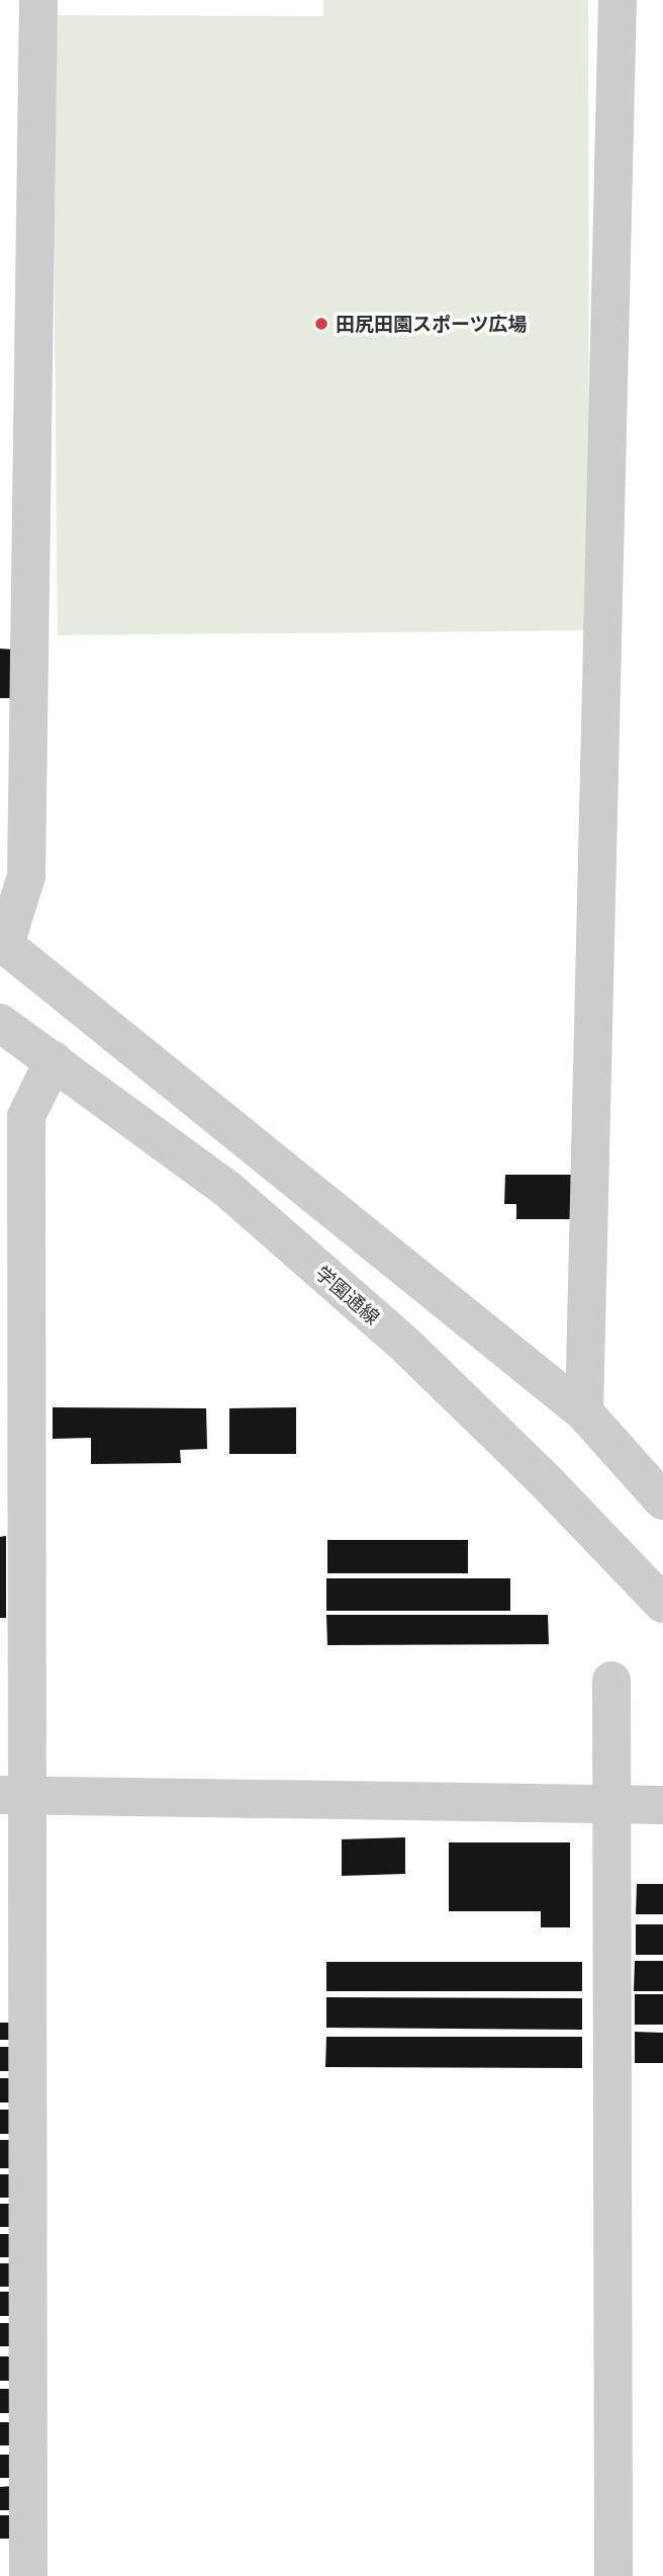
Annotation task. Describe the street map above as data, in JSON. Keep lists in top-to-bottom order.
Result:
{
  "streets": {
    "street": ["学園通線"]
  },
  "places": ["田尻田園スポーツ広場"]
}
